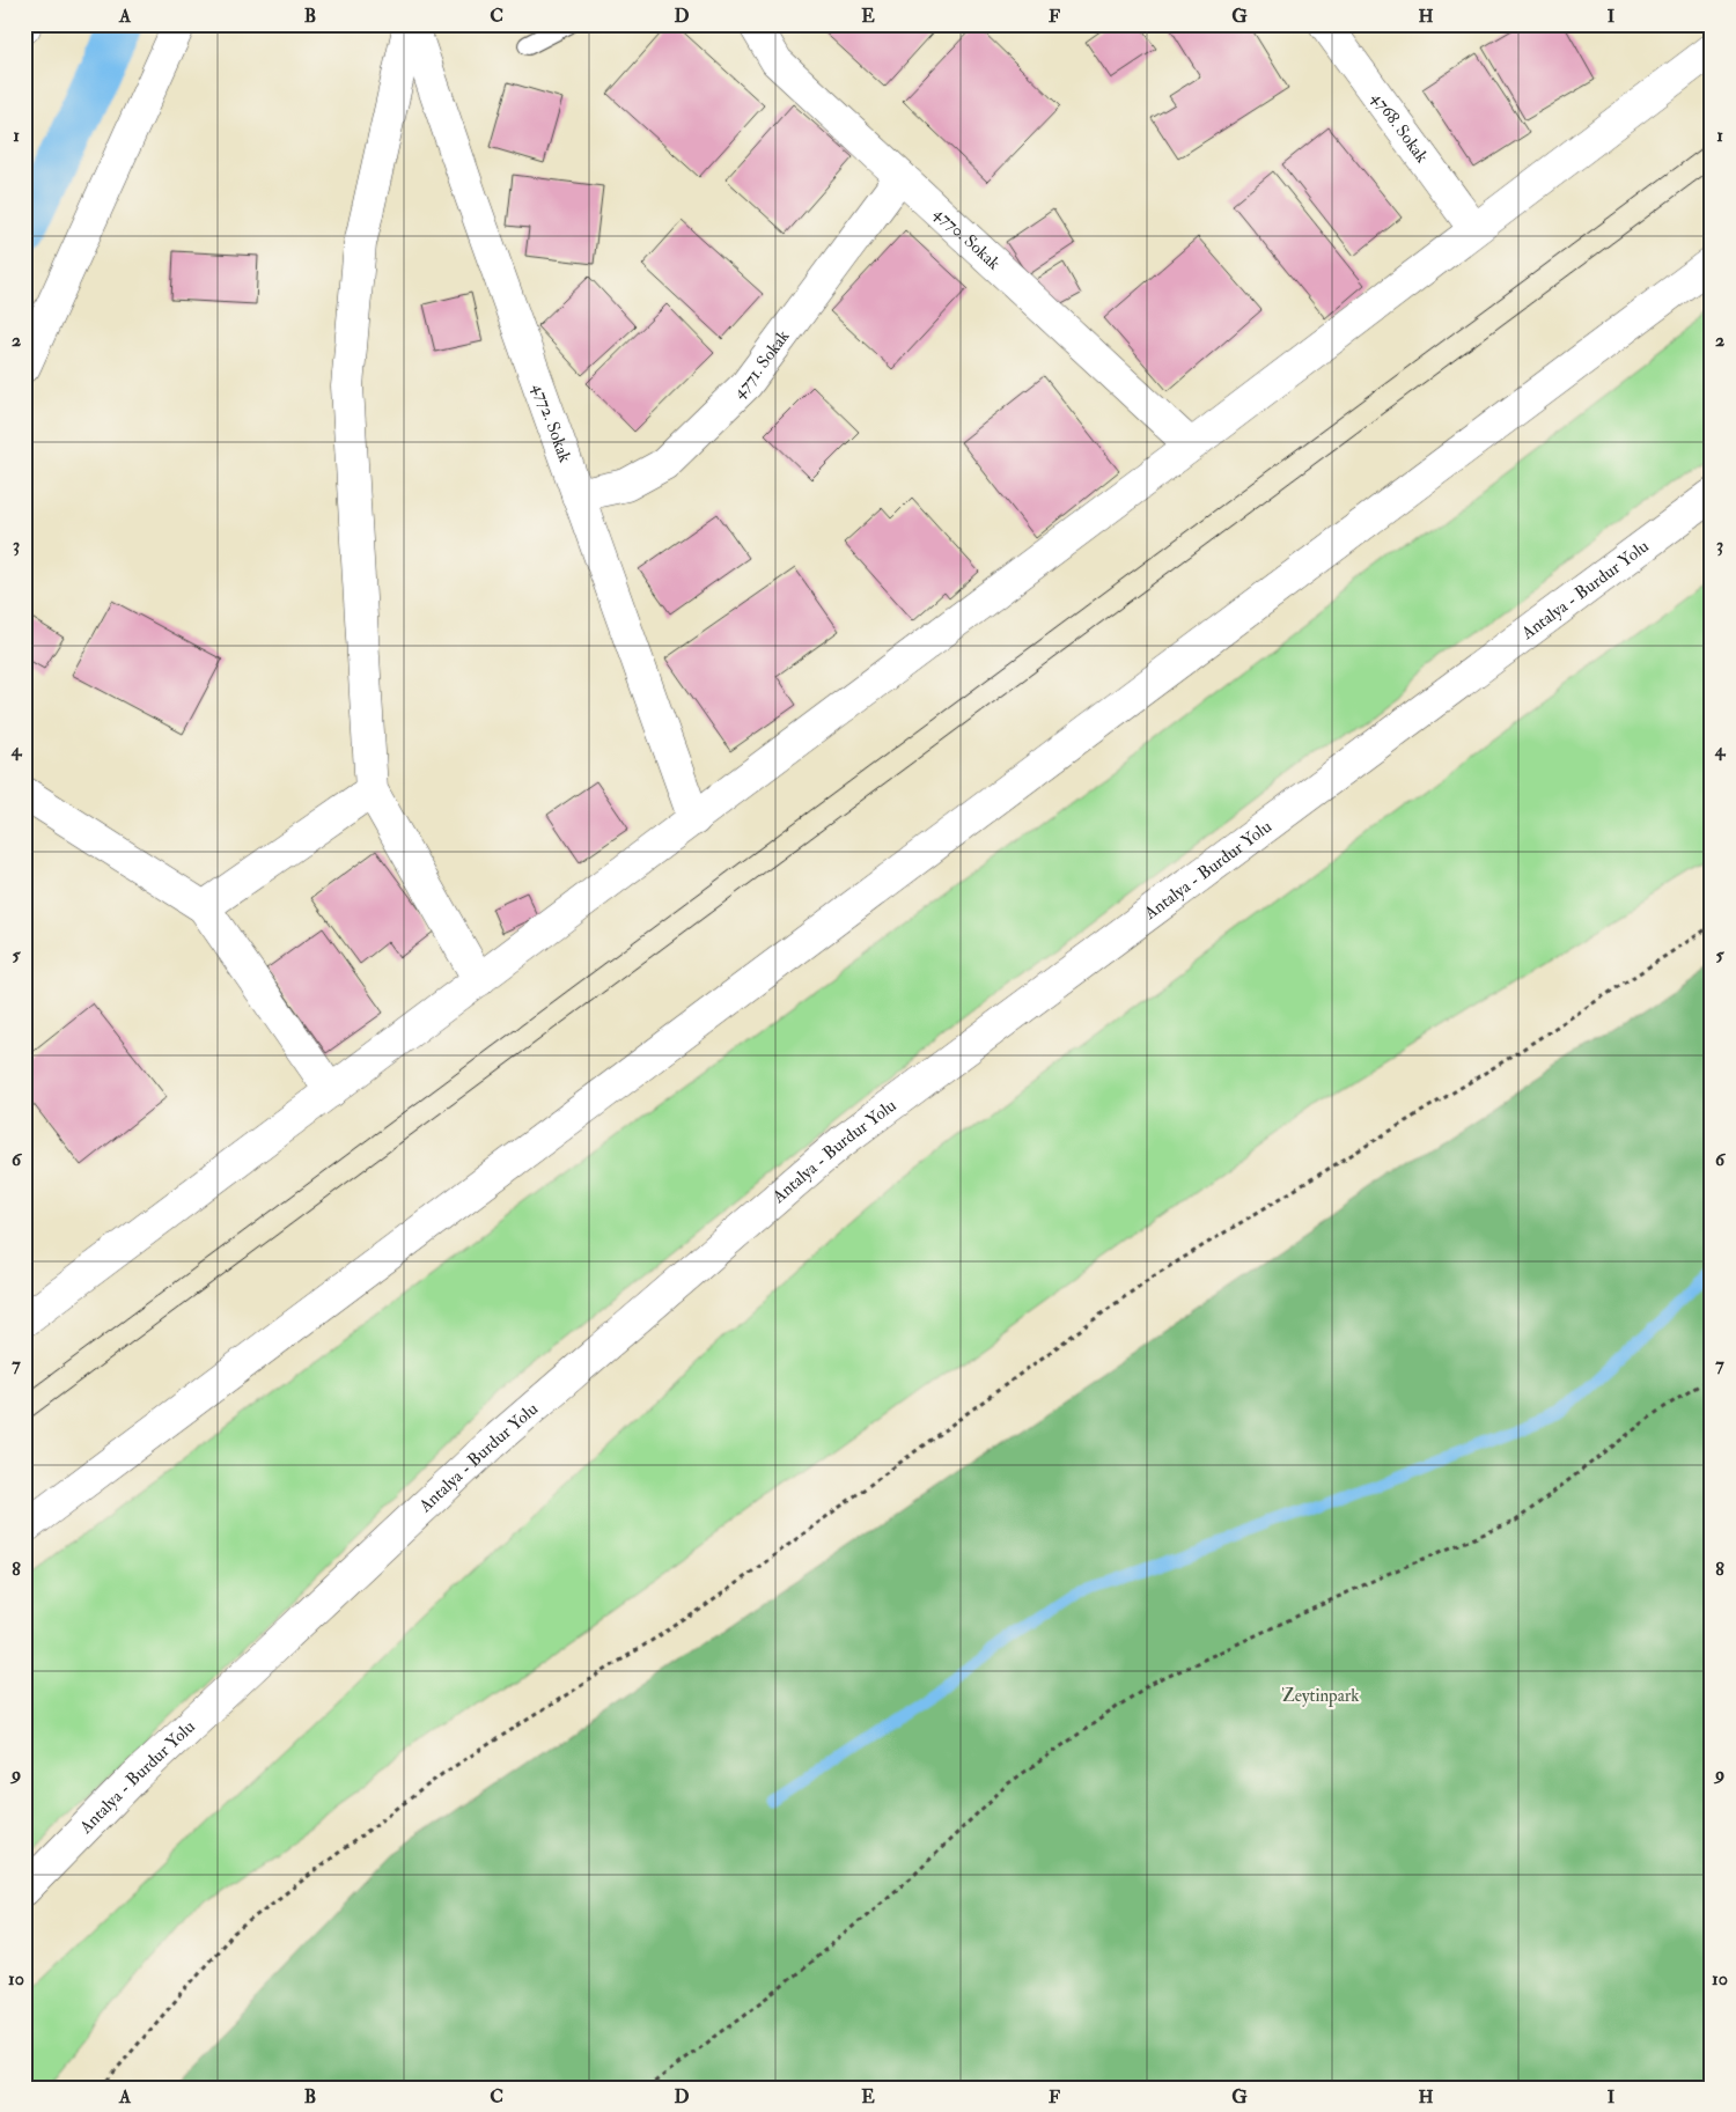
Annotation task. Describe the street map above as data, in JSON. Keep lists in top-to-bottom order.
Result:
{
  "streets": {
    "main road": [
      "4768. Sokak",
      "4770. Sokak",
      "4771. Sokak",
      "4772. Sokak",
      "Antalya - Burdur Yolu"
    ]
  },
  "crossings": [
    ["4770. Sokak", "4771. Sokak"],
    ["4771. Sokak", "4772. Sokak"]
  ],
  "parks": ["Zeytinpark"],
  "grid": {
    "columns": [
      "A",
      "B",
      "C",
      "D",
      "E",
      "F",
      "G",
      "H",
      "I"
    ],
    "rows": [
      "1",
      "2",
      "3",
      "4",
      "5",
      "6",
      "7",
      "8",
      "9",
      "10"
    ]
  }
}
